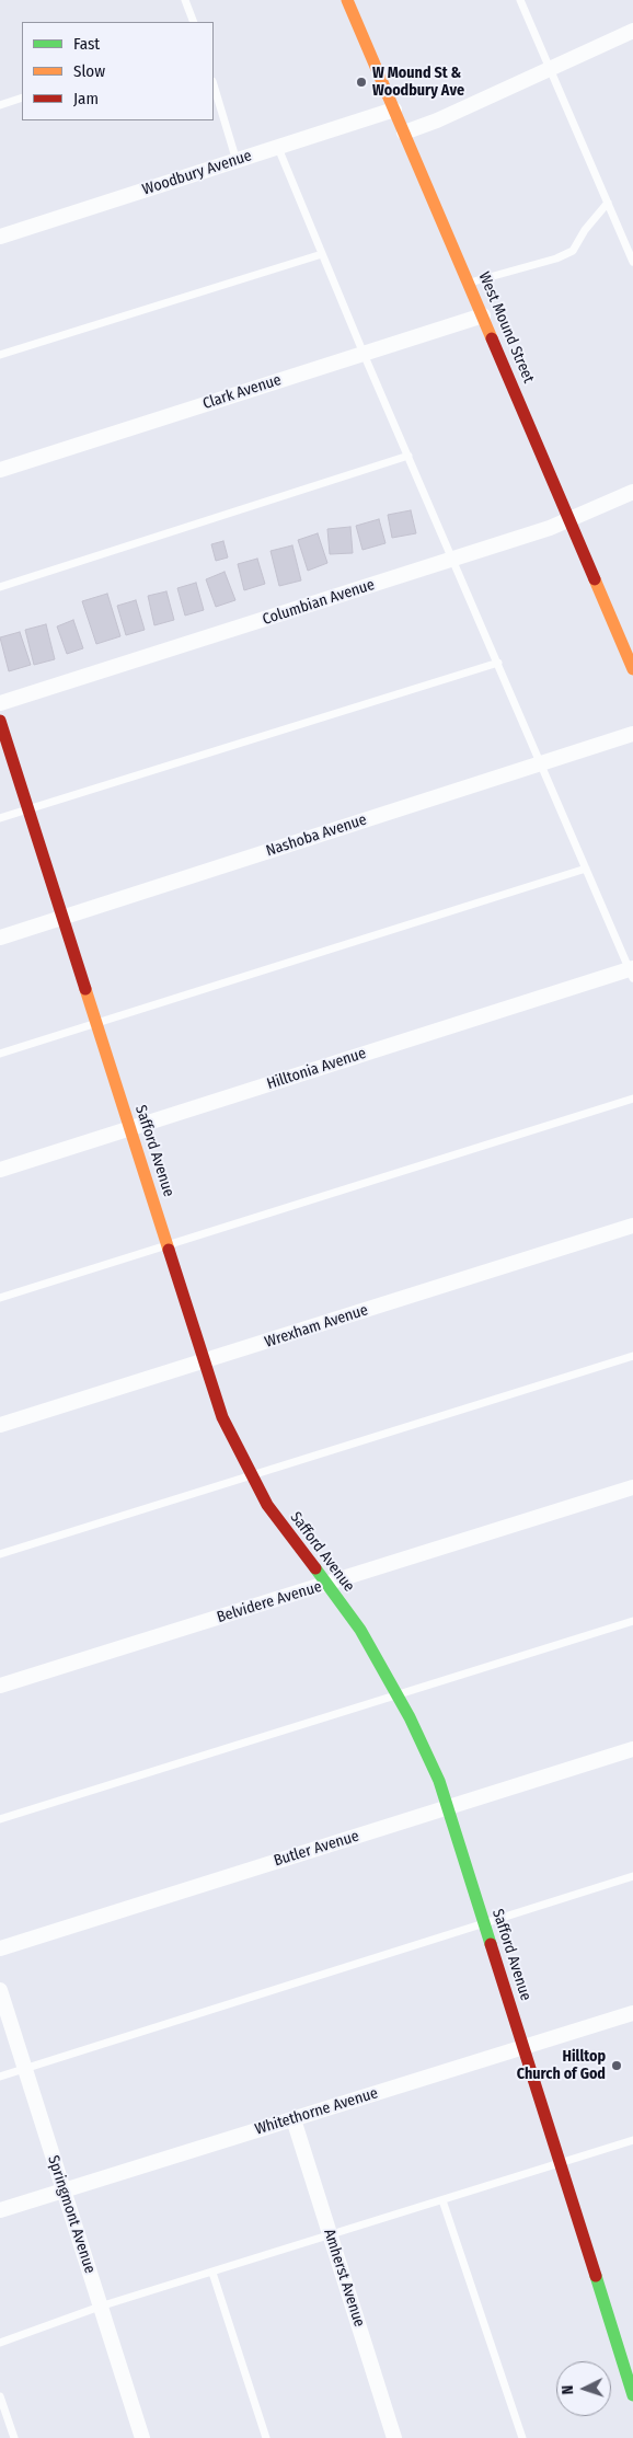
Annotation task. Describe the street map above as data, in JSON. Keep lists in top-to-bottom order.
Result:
{
  "streets": {
    "street": [
      "Woodbury Avenue",
      "West Mound Street",
      "Clark Avenue",
      "Columbian Avenue",
      "Nashoba Avenue",
      "Hilltonia Avenue",
      "Safford Avenue",
      "Wrexham Avenue",
      "Belvidere Avenue",
      "Butler Avenue",
      "Whitethorne Avenue",
      "Springmont Avenue",
      "Amherst Avenue"
    ]
  },
  "crossings": [
    ["Woodbury Avenue", "West Mound Street"],
    ["West Mound Street", "Clark Avenue"],
    ["West Mound Street", "Columbian Avenue"],
    ["Nashoba Avenue", "Safford Avenue"],
    ["Hilltonia Avenue", "Safford Avenue"],
    ["Safford Avenue", "Wrexham Avenue"],
    ["Safford Avenue", "Belvidere Avenue"],
    ["Safford Avenue", "Butler Avenue"],
    ["Safford Avenue", "Whitethorne Avenue"],
    ["Whitethorne Avenue", "Springmont Avenue"],
    ["Whitethorne Avenue", "Amherst Avenue"]
  ],
  "places": ["W Mound St & Woodbury Ave", "Hilltop Church of God"],
  "legend": ["Fast", "Slow", "Jam"],
  "north": "left"
}
